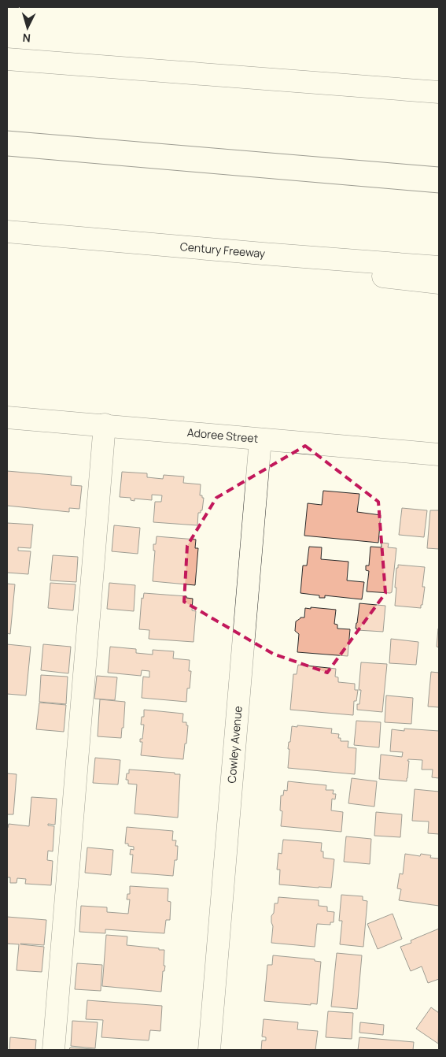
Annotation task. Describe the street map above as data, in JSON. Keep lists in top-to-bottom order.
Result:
{
  "streets": {
    "main road": ["Century Freeway", "Adoree Street", "Cowley Avenue"]
  },
  "crossings": [
    ["Adoree Street", "Cowley Avenue"]
  ],
  "north": "bottom"
}
